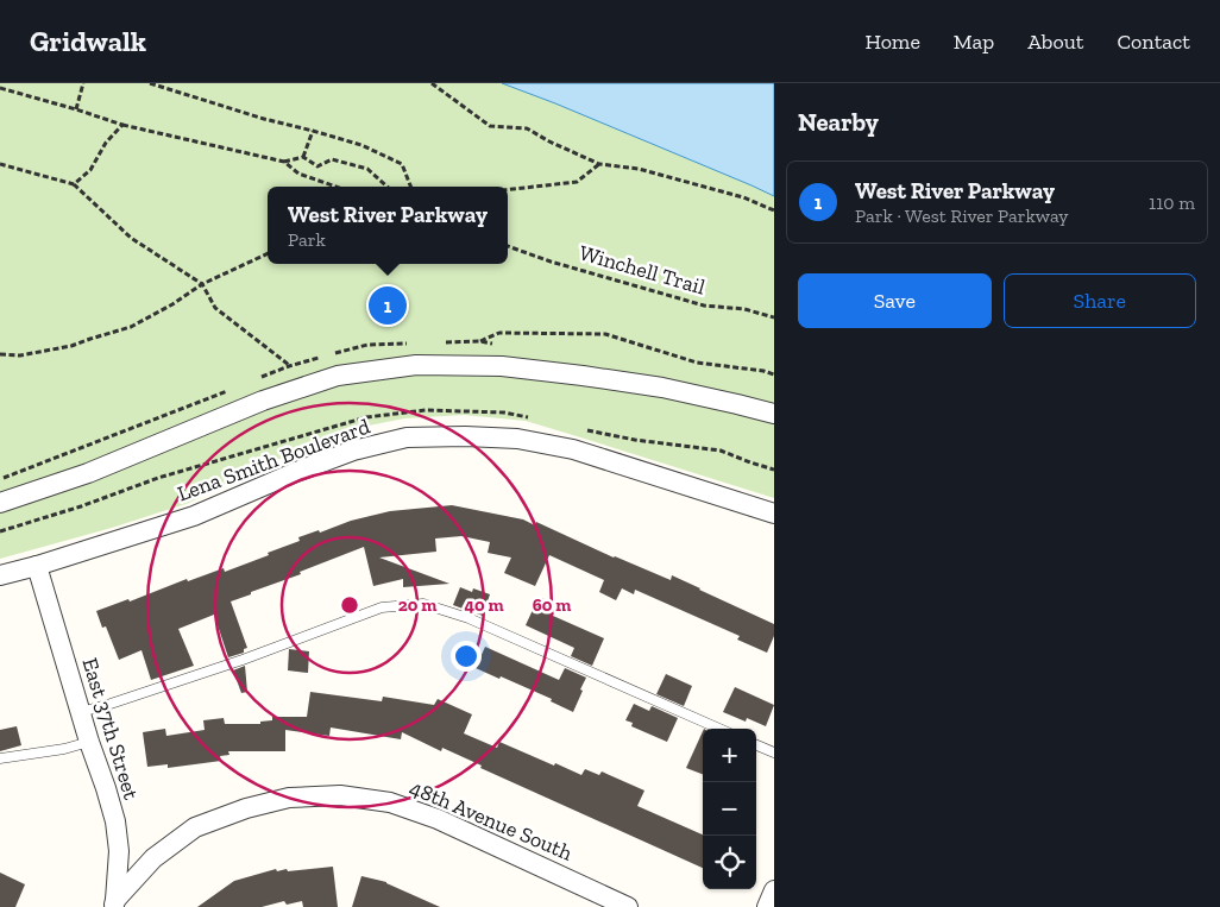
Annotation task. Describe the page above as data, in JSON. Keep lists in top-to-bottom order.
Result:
{
  "streets": {
    "street": ["Lena Smith Boulevard", "East 37th Street", "48th Avenue South"],
    "path": ["Winchell Trail"]
  },
  "crossings": [
    ["Lena Smith Boulevard", "East 37th Street"],
    ["East 37th Street", "48th Avenue South"]
  ],
  "page": {
    "header": "Gridwalk",
    "nav": [
      "Home",
      "Map",
      "About",
      "Contact"
    ],
    "heading": "Nearby",
    "list": [
      {
        "mark": "1",
        "name": "West River Parkway",
        "note": "Park · West River Parkway",
        "value": "110 m"
      }
    ],
    "popup": ["West River Parkway", "Park"],
    "buttons": ["Save", "Share"],
    "pins": "1",
    "map_buttons": ["+", "−"]
  },
  "rings": ["20 m", "40 m", "60 m"]
}
